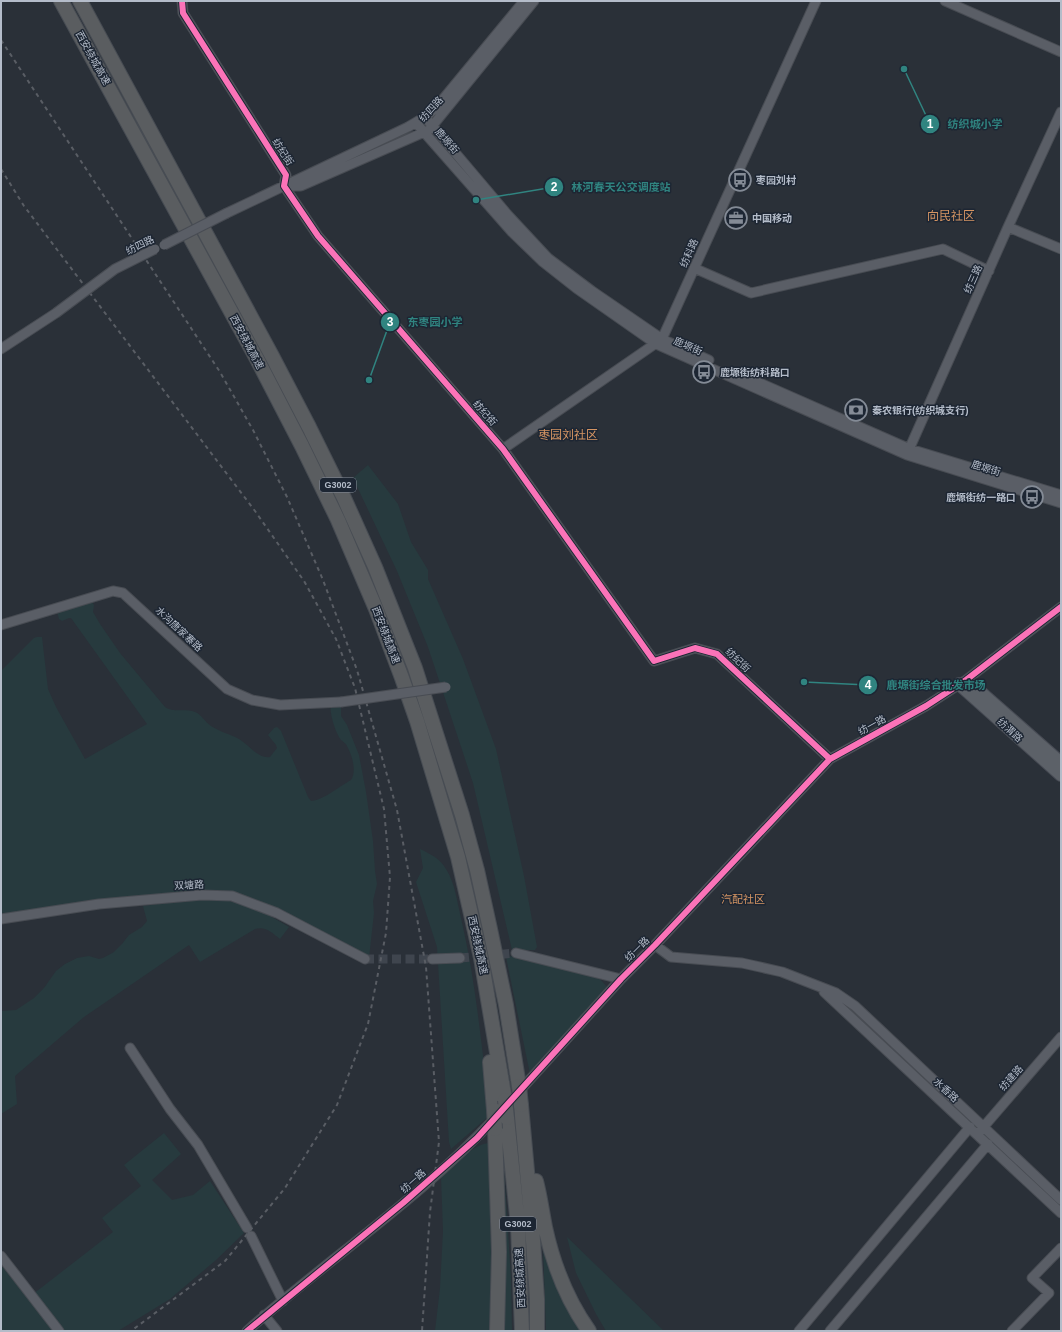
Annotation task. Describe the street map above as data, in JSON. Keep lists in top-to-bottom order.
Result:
{
  "streets": {
    "highway": ["西安绕城高速", "G3002"],
    "main road": ["纺渭路"],
    "street": [
      "纺四路",
      "鹿塬街",
      "纺纪街",
      "纺科路",
      "纺三路",
      "水沟唐家寨路",
      "纺一路",
      "双塘路",
      "纺建路",
      "水香路"
    ]
  },
  "crossings": [
    ["纺四路", "鹿塬街"],
    ["纺四路", "纺纪街"],
    ["鹿塬街", "纺科路"],
    ["鹿塬街", "纺三路"],
    ["纺纪街", "纺一路"],
    ["纺一路", "纺渭路"],
    ["纺一路", "水香路"],
    ["纺建路", "水香路"]
  ],
  "districts": ["向民社区", "枣园刘社区", "汽配社区"],
  "places": {
    "other": [
      "纺织城小学",
      "林河春天公交调度站",
      "东枣园小学",
      "鹿塬街综合批发市场"
    ],
    "bus stop": ["枣园刘村", "鹿塬街纺科路口", "鹿塬街纺一路口"],
    "office": ["中国移动"],
    "bank": ["秦农银行(纺织城支行)"]
  }
}
